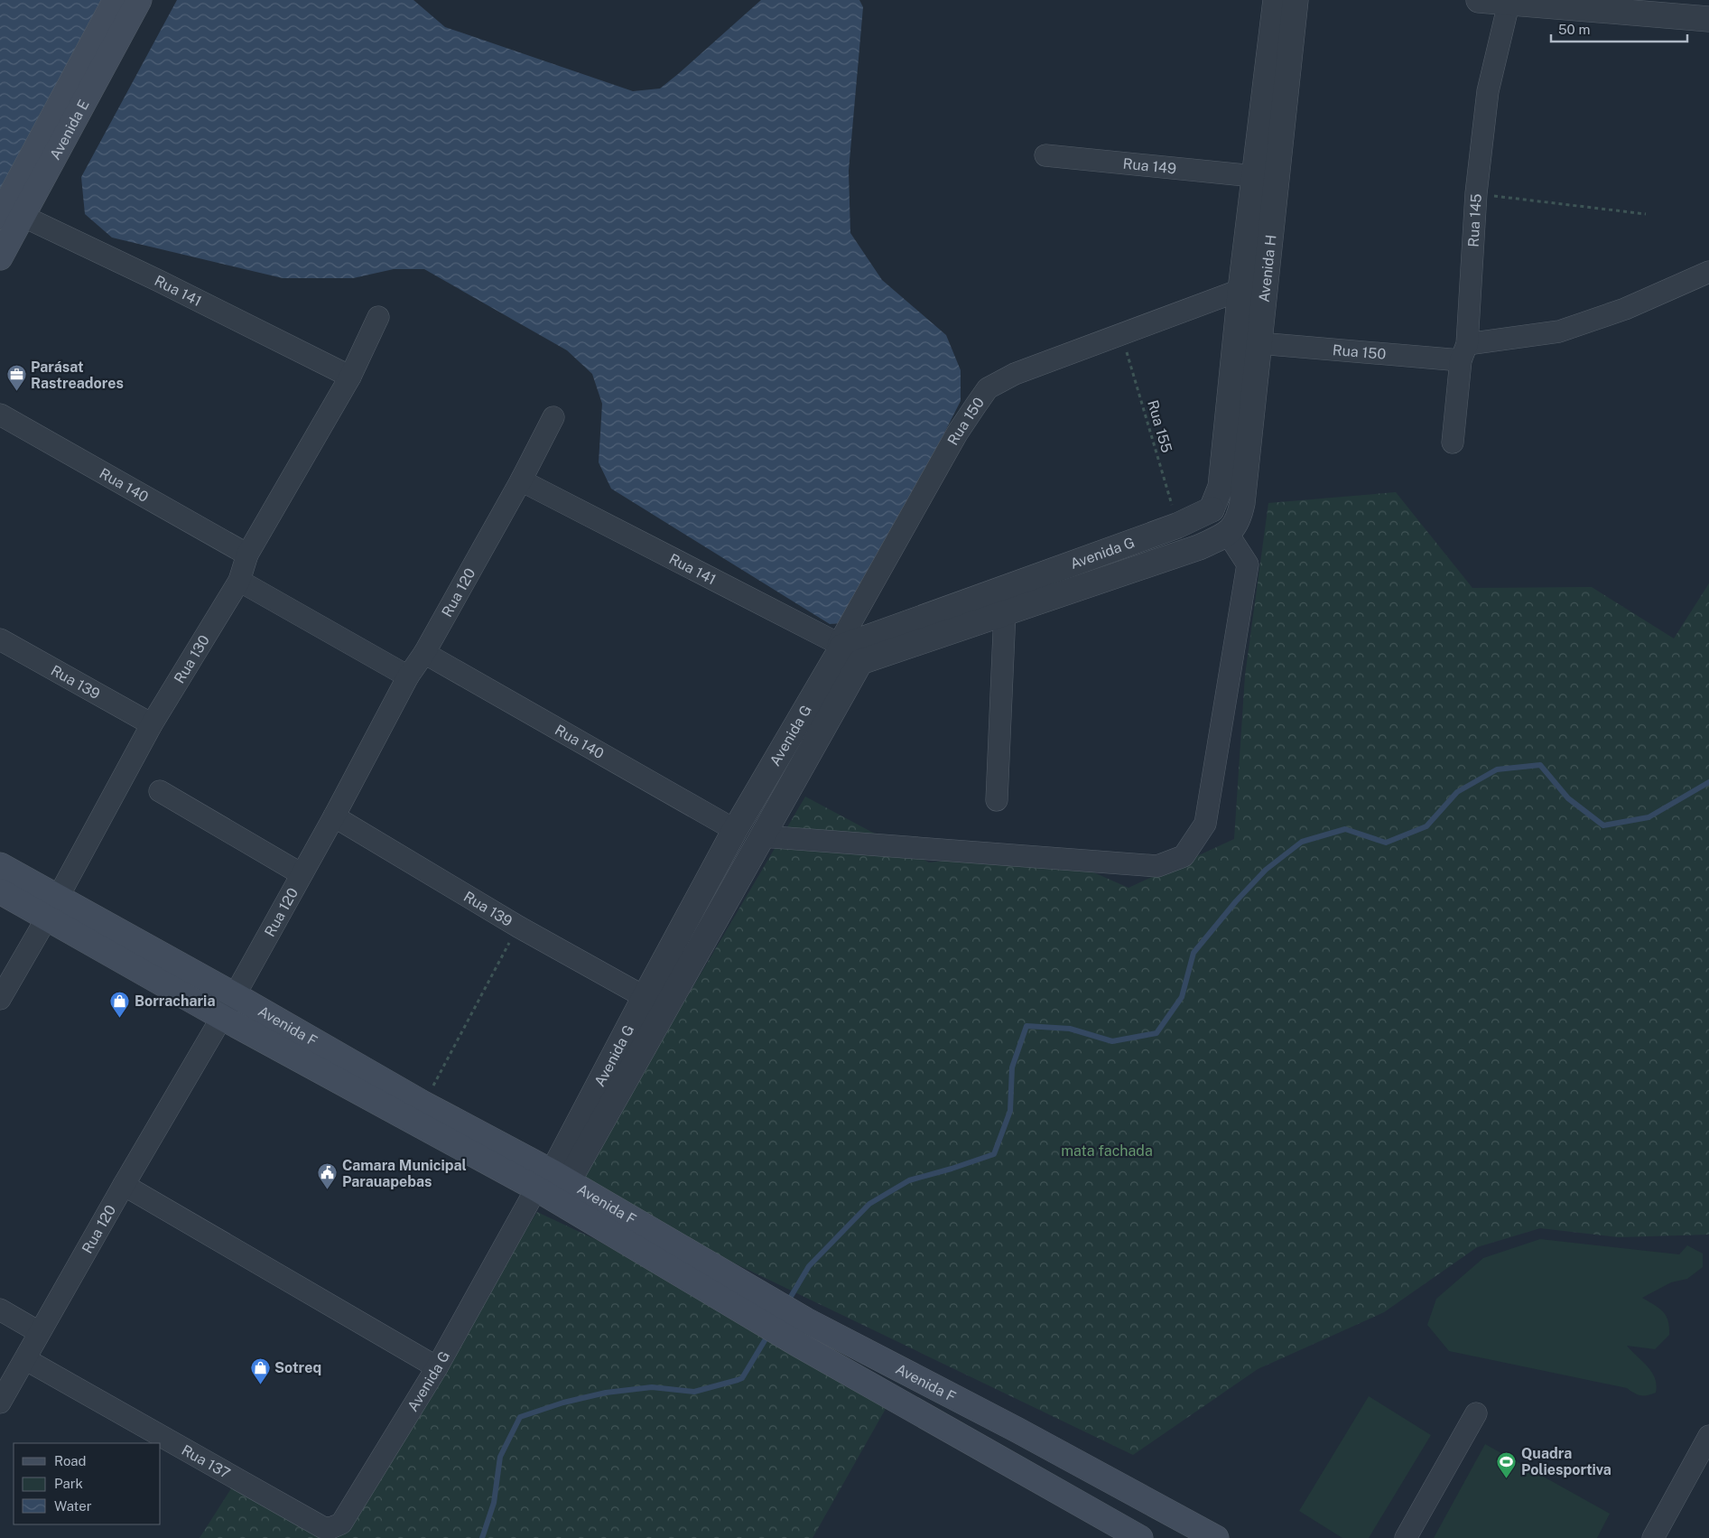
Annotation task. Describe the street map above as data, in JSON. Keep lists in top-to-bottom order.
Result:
{
  "streets": {
    "main road": ["Avenida E", "Avenida F"],
    "street": [
      "Rua 149",
      "Rua 145",
      "Avenida H",
      "Rua 141",
      "Rua 150",
      "Rua 140",
      "Avenida G",
      "Rua 120",
      "Rua 130",
      "Rua 139",
      "Rua 137"
    ],
    "path": ["Rua 155"]
  },
  "crossings": [
    ["Avenida E", "Rua 141"],
    ["Rua 149", "Avenida H"],
    ["Rua 145", "Rua 150"],
    ["Avenida H", "Rua 150"],
    ["Avenida H", "Avenida G"],
    ["Rua 141", "Rua 150"],
    ["Rua 141", "Avenida G"],
    ["Rua 141", "Rua 120"],
    ["Rua 141", "Rua 130"],
    ["Rua 150", "Rua 155"],
    ["Rua 150", "Avenida G"],
    ["Rua 155", "Avenida G"],
    ["Rua 140", "Avenida G"],
    ["Rua 140", "Rua 120"],
    ["Rua 140", "Rua 130"],
    ["Avenida G", "Rua 139"],
    ["Avenida G", "Avenida F"],
    ["Avenida G", "Rua 137"],
    ["Rua 120", "Rua 139"],
    ["Rua 120", "Avenida F"],
    ["Rua 120", "Rua 137"],
    ["Rua 130", "Rua 139"],
    ["Rua 130", "Avenida F"]
  ],
  "parks": ["mata fachada"],
  "places": {
    "office": ["Parásat Rastreadores"],
    "shop": ["Borracharia", "Sotreq"],
    "public building": ["Camara Municipal Parauapebas"],
    "sports": ["Quadra Poliesportiva"]
  },
  "legend": ["Road", "Park", "Water"],
  "scale_bar": "50 m"
}
